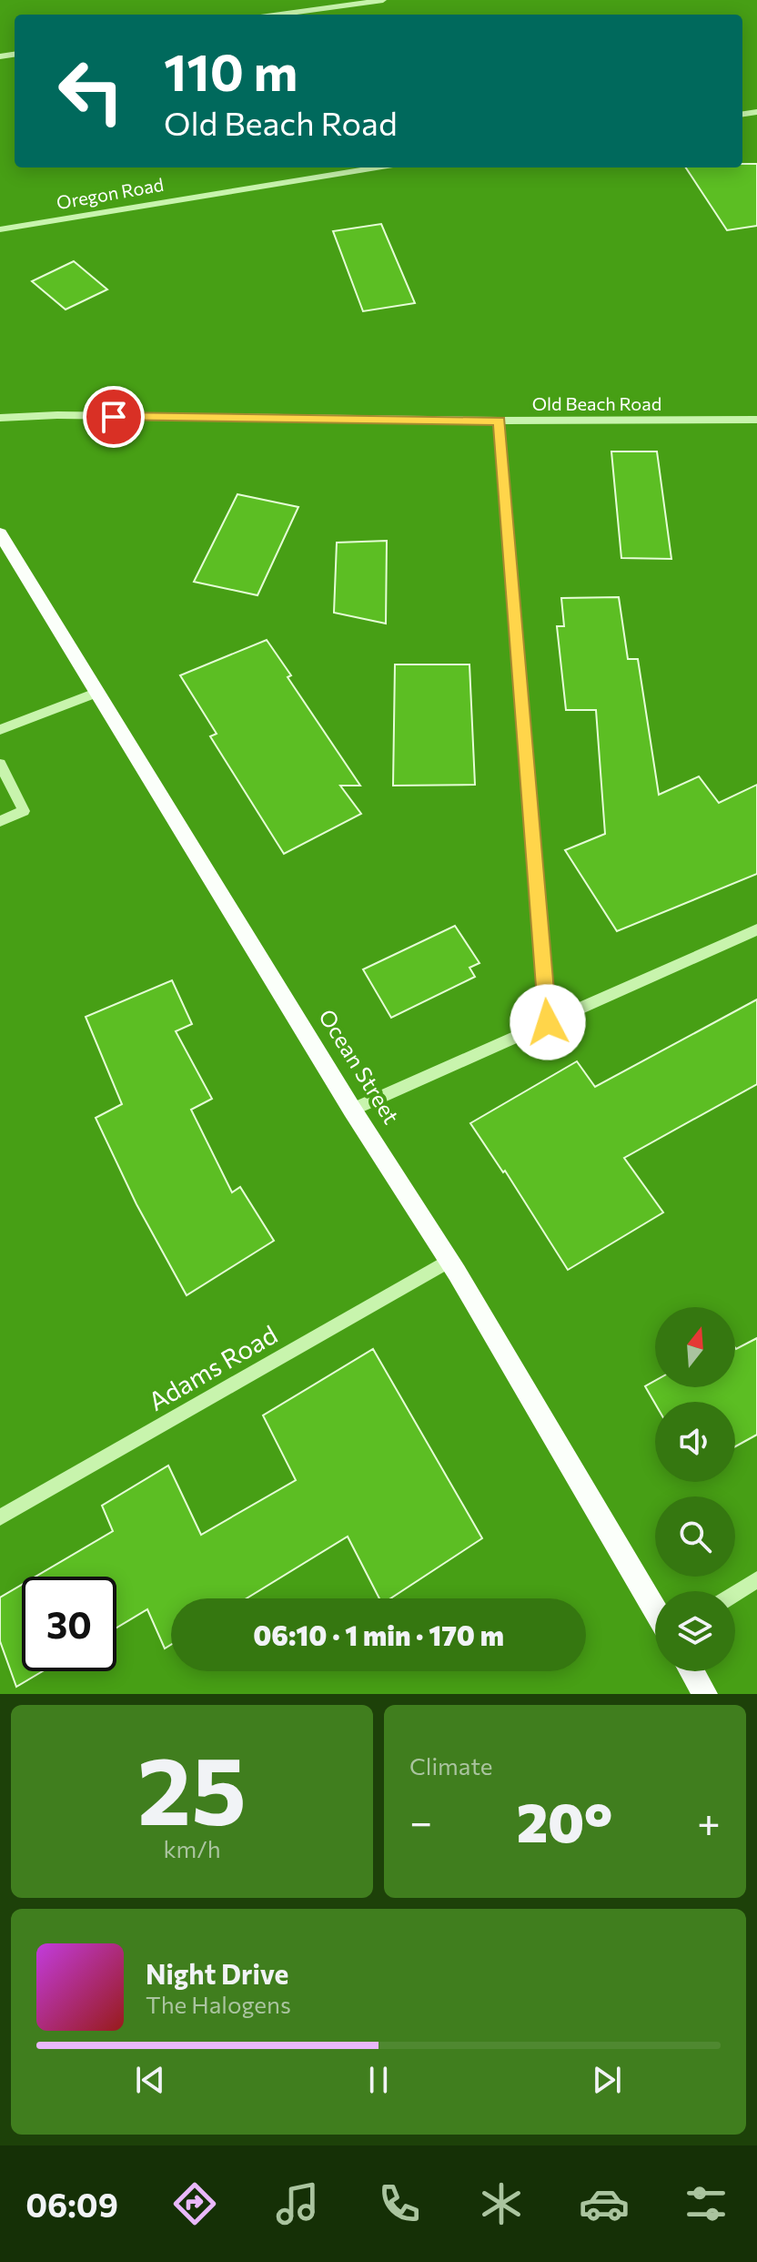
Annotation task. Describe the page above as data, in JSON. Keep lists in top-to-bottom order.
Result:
{
  "streets": {
    "main road": ["Ocean Street"],
    "street": ["Oregon Road", "Old Beach Road", "Adams Road"]
  },
  "crossings": [
    ["Ocean Street", "Adams Road"]
  ],
  "north": "top",
  "page": {
    "turn": ["110 m", "Old Beach Road"],
    "limit": "30",
    "trip": "06:10 · 1 min · 170 m",
    "tile": [
      ["25", "km/h"],
      "Climate"
    ],
    "heat": ["−", "20°", "+"],
    "song": ["Night Drive", "The Halogens"],
    "tabs": "06:09"
  }
}
